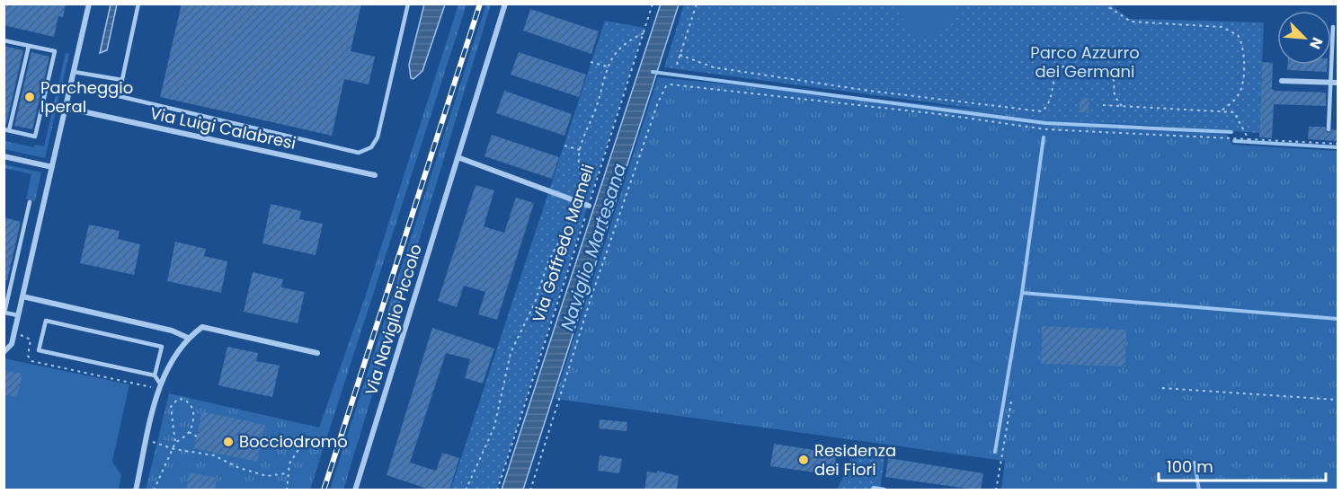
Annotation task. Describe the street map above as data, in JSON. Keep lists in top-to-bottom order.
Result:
{
  "streets": {
    "street": ["Via Luigi Calabresi", "Via Naviglio Piccolo"],
    "path": ["Via Goffredo Mameli"]
  },
  "water": ["Naviglio Martesana"],
  "parks": ["Parco Azzurro dei Germani"],
  "places": ["Parcheggio Iperal", "Bocciodromo", "Residenza dei Fiori"],
  "scale_bar": "100 m",
  "north": "bottom right"
}
